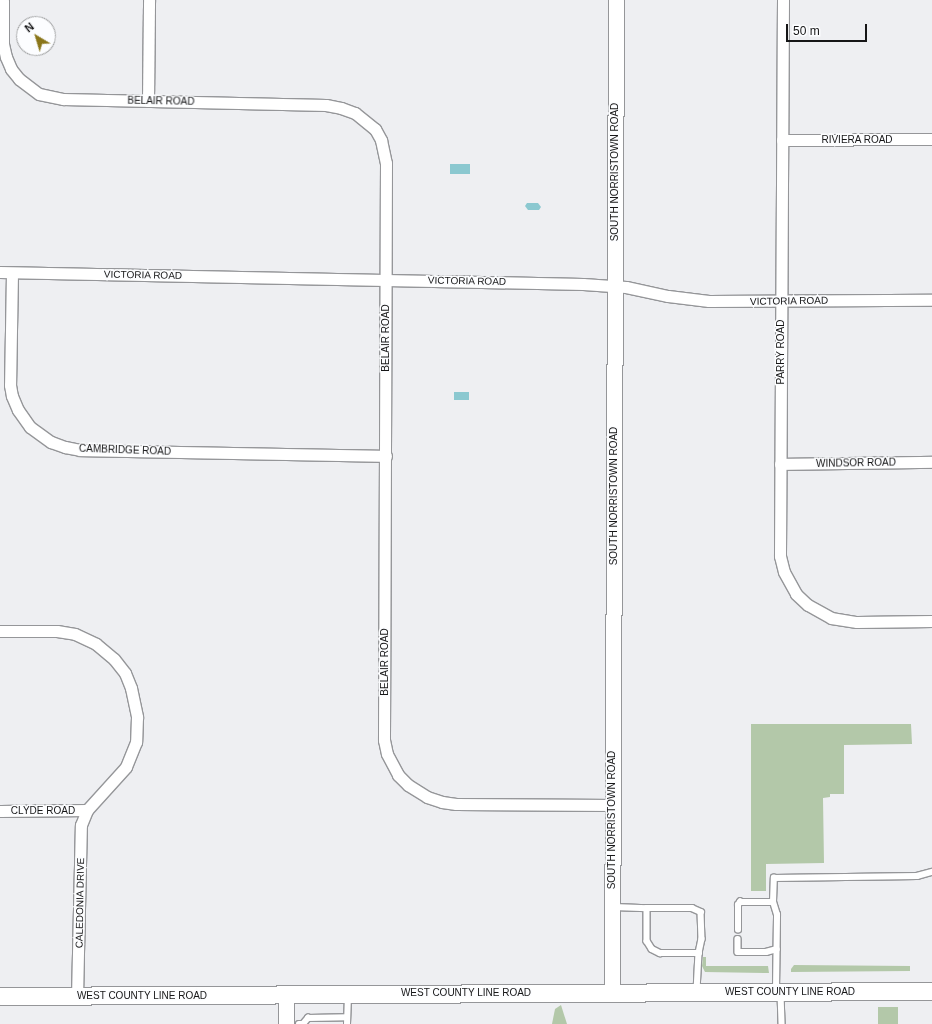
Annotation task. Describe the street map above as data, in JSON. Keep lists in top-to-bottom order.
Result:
{
  "streets": {
    "main road": ["WEST COUNTY LINE ROAD"],
    "street": [
      "BELAIR ROAD",
      "RIVIERA ROAD",
      "SOUTH NORRISTOWN ROAD",
      "VICTORIA ROAD",
      "PARRY ROAD",
      "CAMBRIDGE ROAD",
      "WINDSOR ROAD",
      "CLYDE ROAD",
      "CALEDONIA DRIVE"
    ]
  },
  "crossings": [
    ["BELAIR ROAD", "SOUTH NORRISTOWN ROAD"],
    ["BELAIR ROAD", "VICTORIA ROAD"],
    ["BELAIR ROAD", "CAMBRIDGE ROAD"],
    ["RIVIERA ROAD", "PARRY ROAD"],
    ["SOUTH NORRISTOWN ROAD", "VICTORIA ROAD"],
    ["SOUTH NORRISTOWN ROAD", "WEST COUNTY LINE ROAD"],
    ["VICTORIA ROAD", "PARRY ROAD"],
    ["VICTORIA ROAD", "CAMBRIDGE ROAD"],
    ["PARRY ROAD", "WINDSOR ROAD"],
    ["CLYDE ROAD", "CALEDONIA DRIVE"],
    ["CALEDONIA DRIVE", "WEST COUNTY LINE ROAD"]
  ],
  "scale_bar": "50 m",
  "north": "top left"
}
